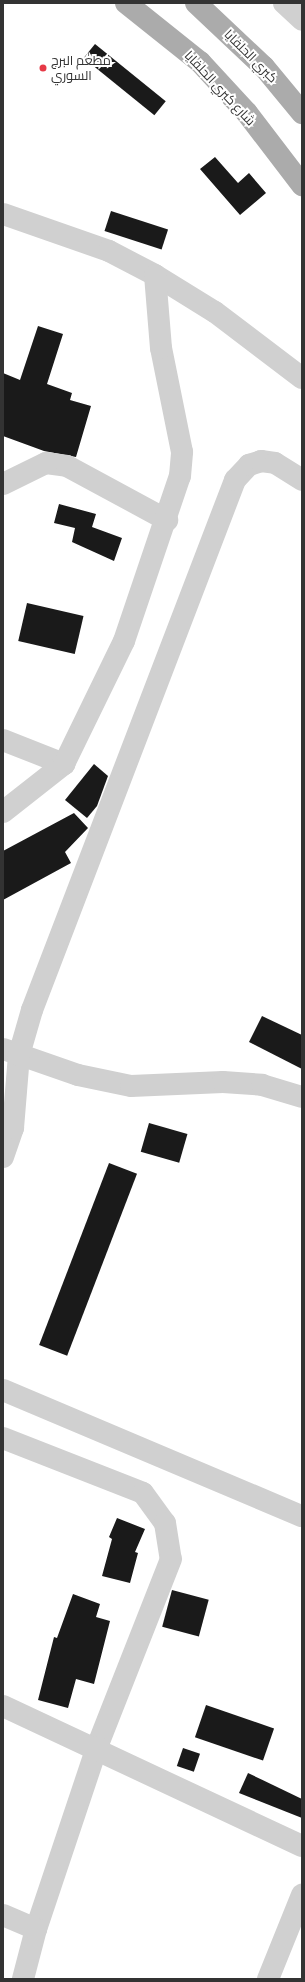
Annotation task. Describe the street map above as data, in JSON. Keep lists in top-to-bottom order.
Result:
{
  "streets": {
    "main road": ["كبري الحلفايا", "شارع كبري الحلفايا"]
  },
  "places": ["مطعم البرج السوري"]
}
